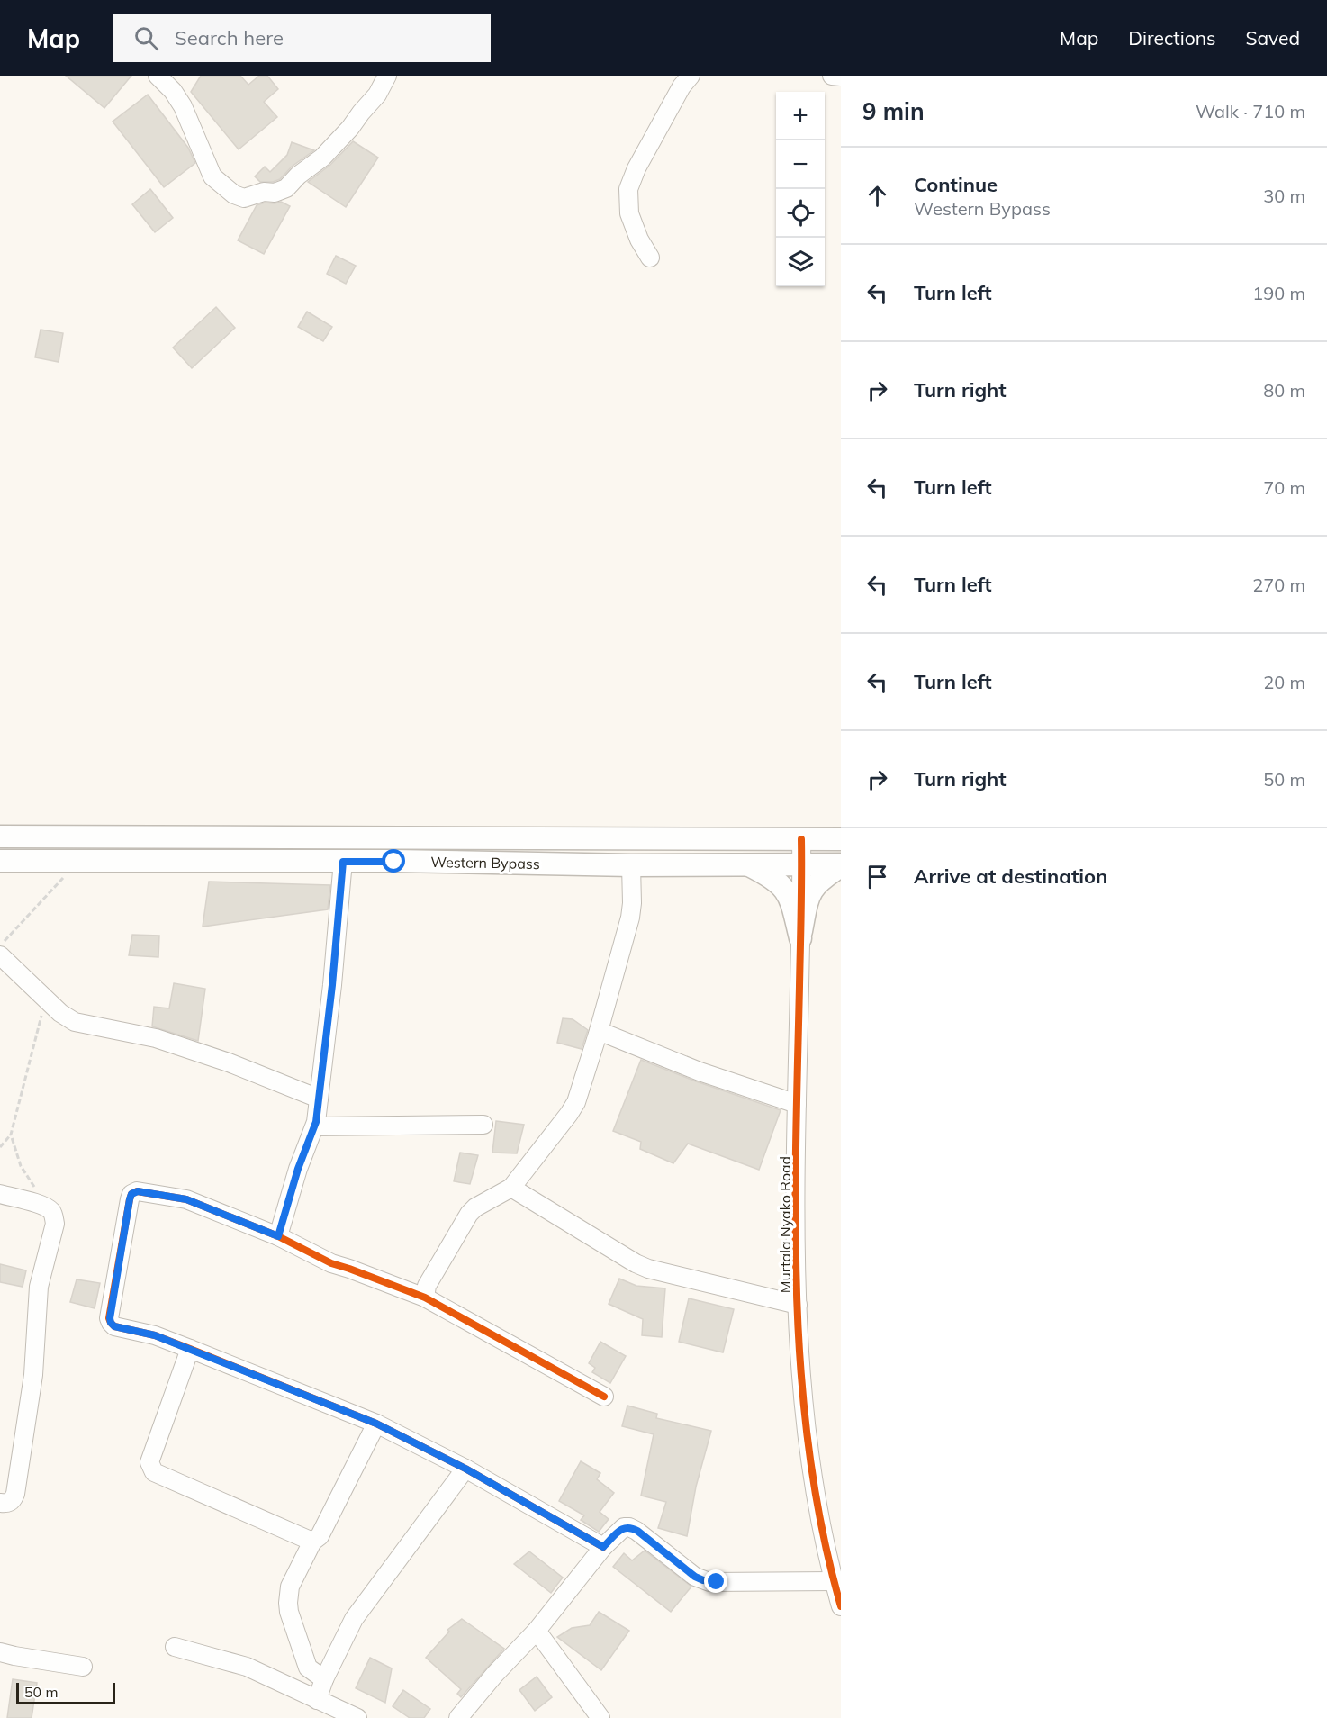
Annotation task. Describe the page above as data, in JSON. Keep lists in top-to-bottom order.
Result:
{
  "streets": {
    "main road": ["Western Bypass"],
    "street": ["Murtala Nyako Road"]
  },
  "crossings": [
    ["Western Bypass", "Murtala Nyako Road"]
  ],
  "scale_bar": "50 m",
  "page": {
    "header": "Map",
    "search": "Search here",
    "nav": ["Map", "Directions", "Saved"],
    "heading": ["9 min", "Walk · 710 m"],
    "map_buttons": ["+", "−"],
    "list": [
      ["Continue", "Western Bypass", "30 m"],
      ["Turn left", "190 m"],
      ["Turn right", "80 m"],
      ["Turn left", "70 m"],
      ["Turn left", "270 m"],
      ["Turn left", "20 m"],
      ["Turn right", "50 m"],
      "Arrive at destination"
    ],
    "scale": "50 m"
  }
}
